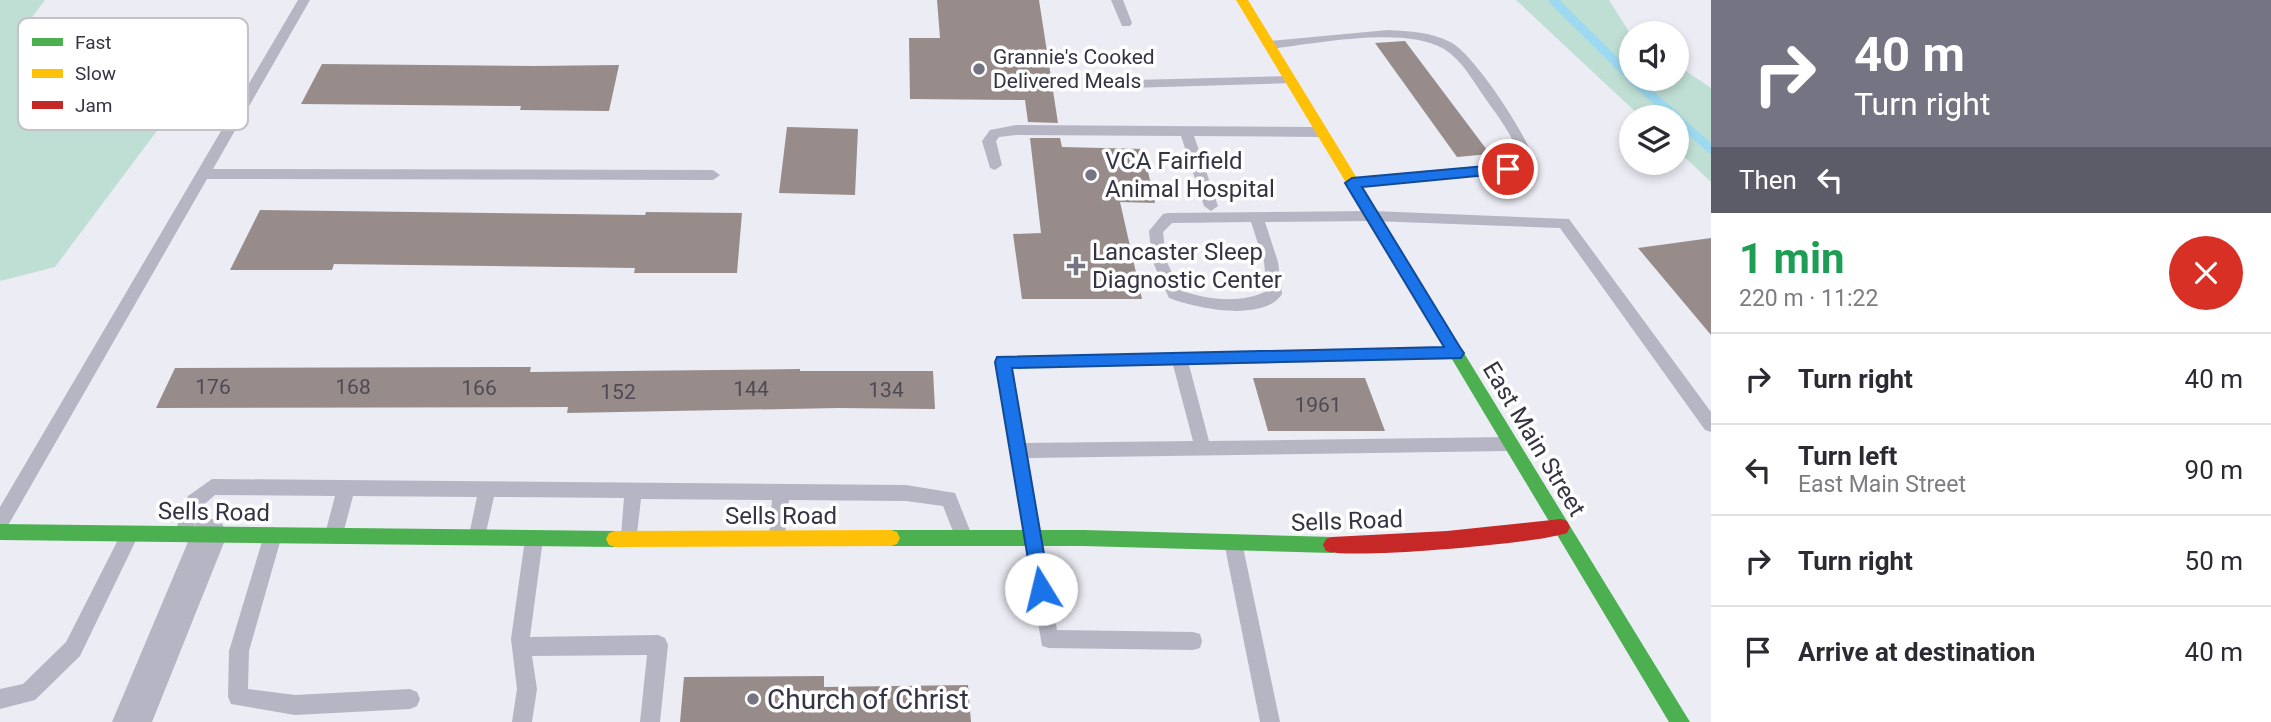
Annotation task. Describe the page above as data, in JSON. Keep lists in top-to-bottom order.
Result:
{
  "streets": {
    "street": ["East Main Street", "Sells Road"]
  },
  "crossings": [
    ["East Main Street", "Sells Road"]
  ],
  "places": {
    "other": ["Grannie's Cooked Delivered Meals", "VCA Fairfield Animal Hospital", "Church of Christ"],
    "health": ["Lancaster Sleep Diagnostic Center"]
  },
  "house_numbers": [
    "176",
    "168",
    "166",
    "144",
    "134",
    "152",
    "1961"
  ],
  "legend": ["Fast", "Slow", "Jam"],
  "page": {
    "turn": ["40 m", "Turn right"],
    "then": "Then",
    "heading": ["1 min", "220 m · 11:22"],
    "list": [
      {
        "name": "Turn right",
        "value": "40 m"
      },
      {
        "name": "Turn left",
        "note": "East Main Street",
        "value": "90 m"
      },
      {
        "name": "Turn right",
        "value": "50 m"
      },
      {
        "name": "Arrive at destination",
        "value": "40 m"
      }
    ]
  }
}
